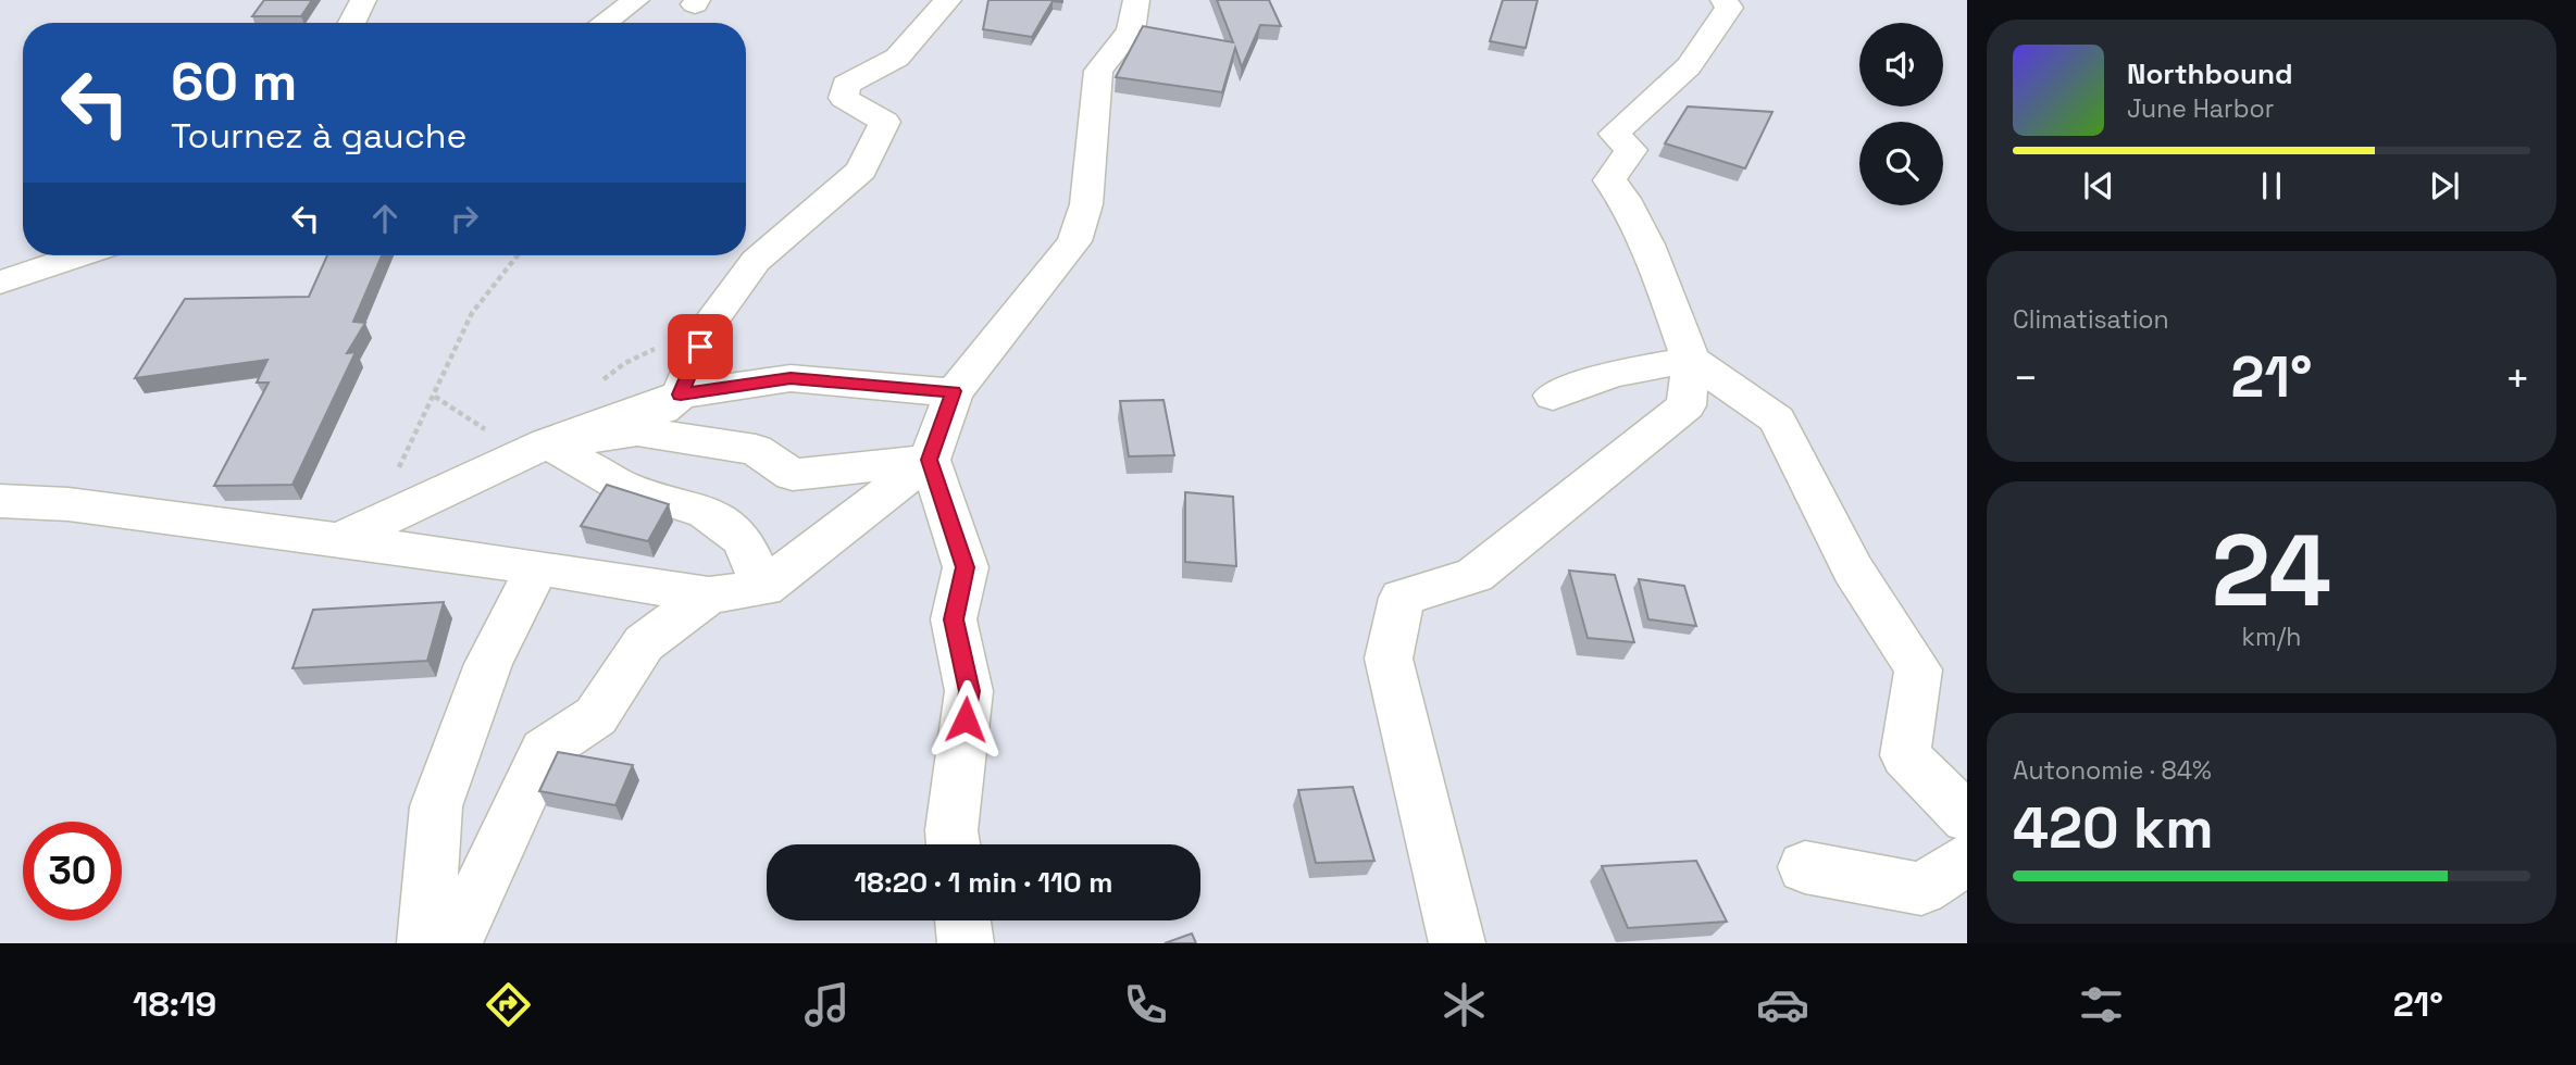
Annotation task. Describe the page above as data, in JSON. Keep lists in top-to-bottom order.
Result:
{
  "page": {
    "turn": ["60 m", "Tournez à gauche"],
    "song": ["Northbound", "June Harbor"],
    "tile": [
      "Climatisation",
      ["24", "km/h"],
      ["Autonomie · 84%", "420 km"]
    ],
    "heat": ["−", "21°", "+"],
    "limit": "30",
    "trip": "18:20 · 1 min · 110 m",
    "tabs": ["18:19", "21°"]
  }
}
